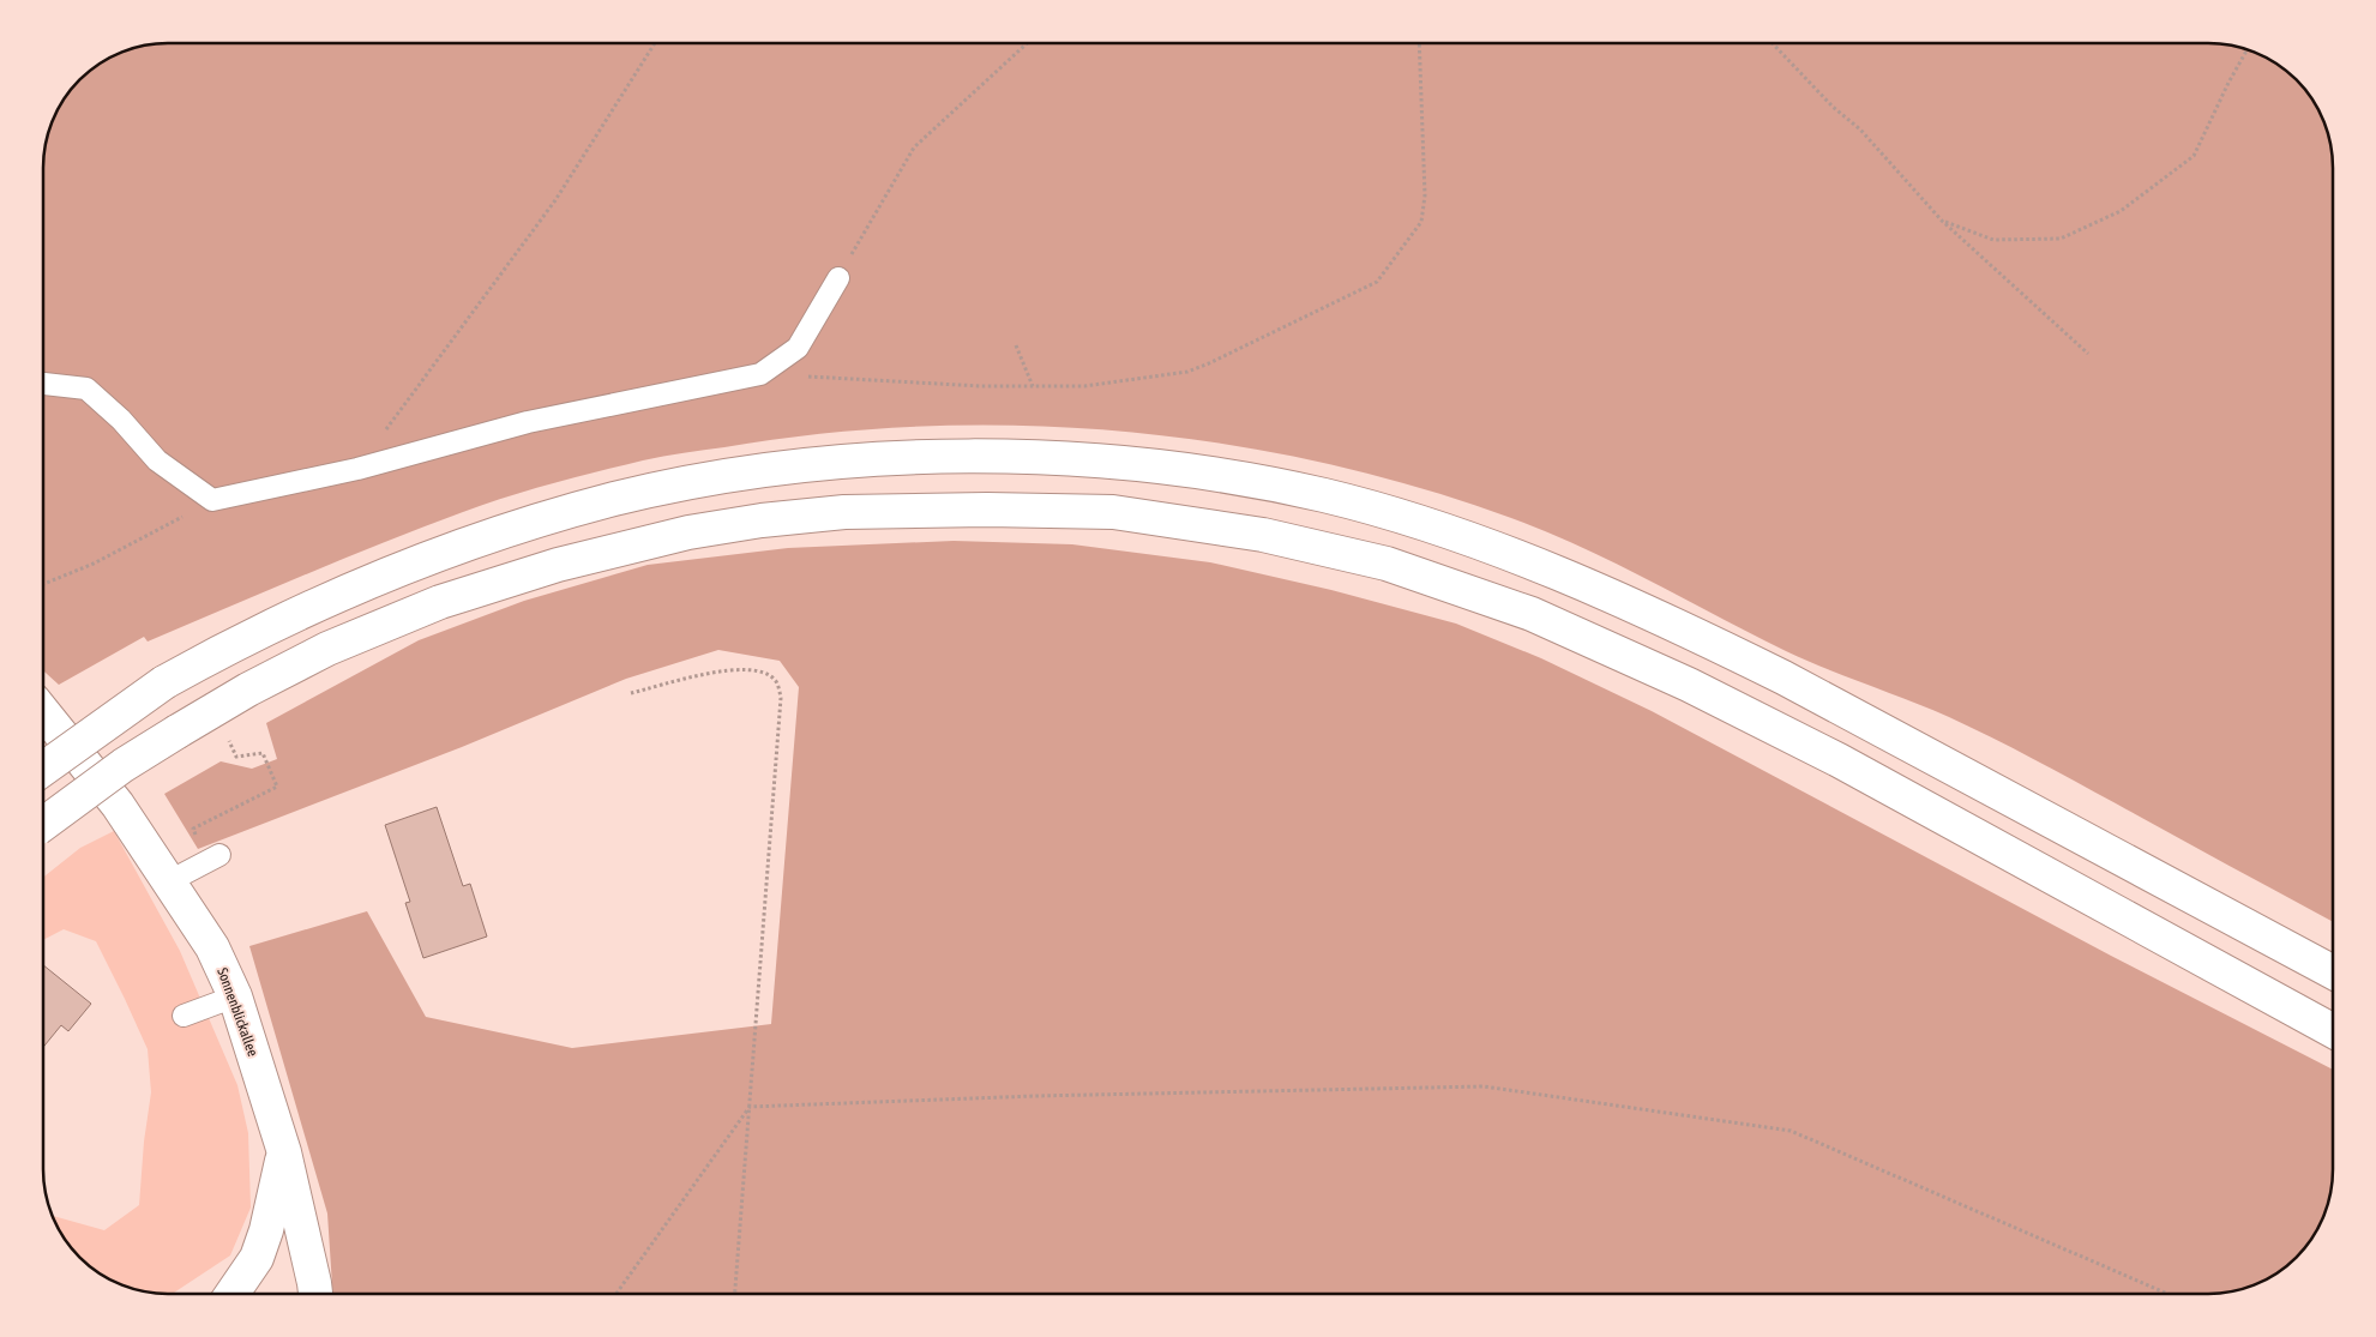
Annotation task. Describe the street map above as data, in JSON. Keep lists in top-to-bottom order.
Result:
{
  "streets": {
    "main road": ["Sonnenblickallee"]
  }
}
